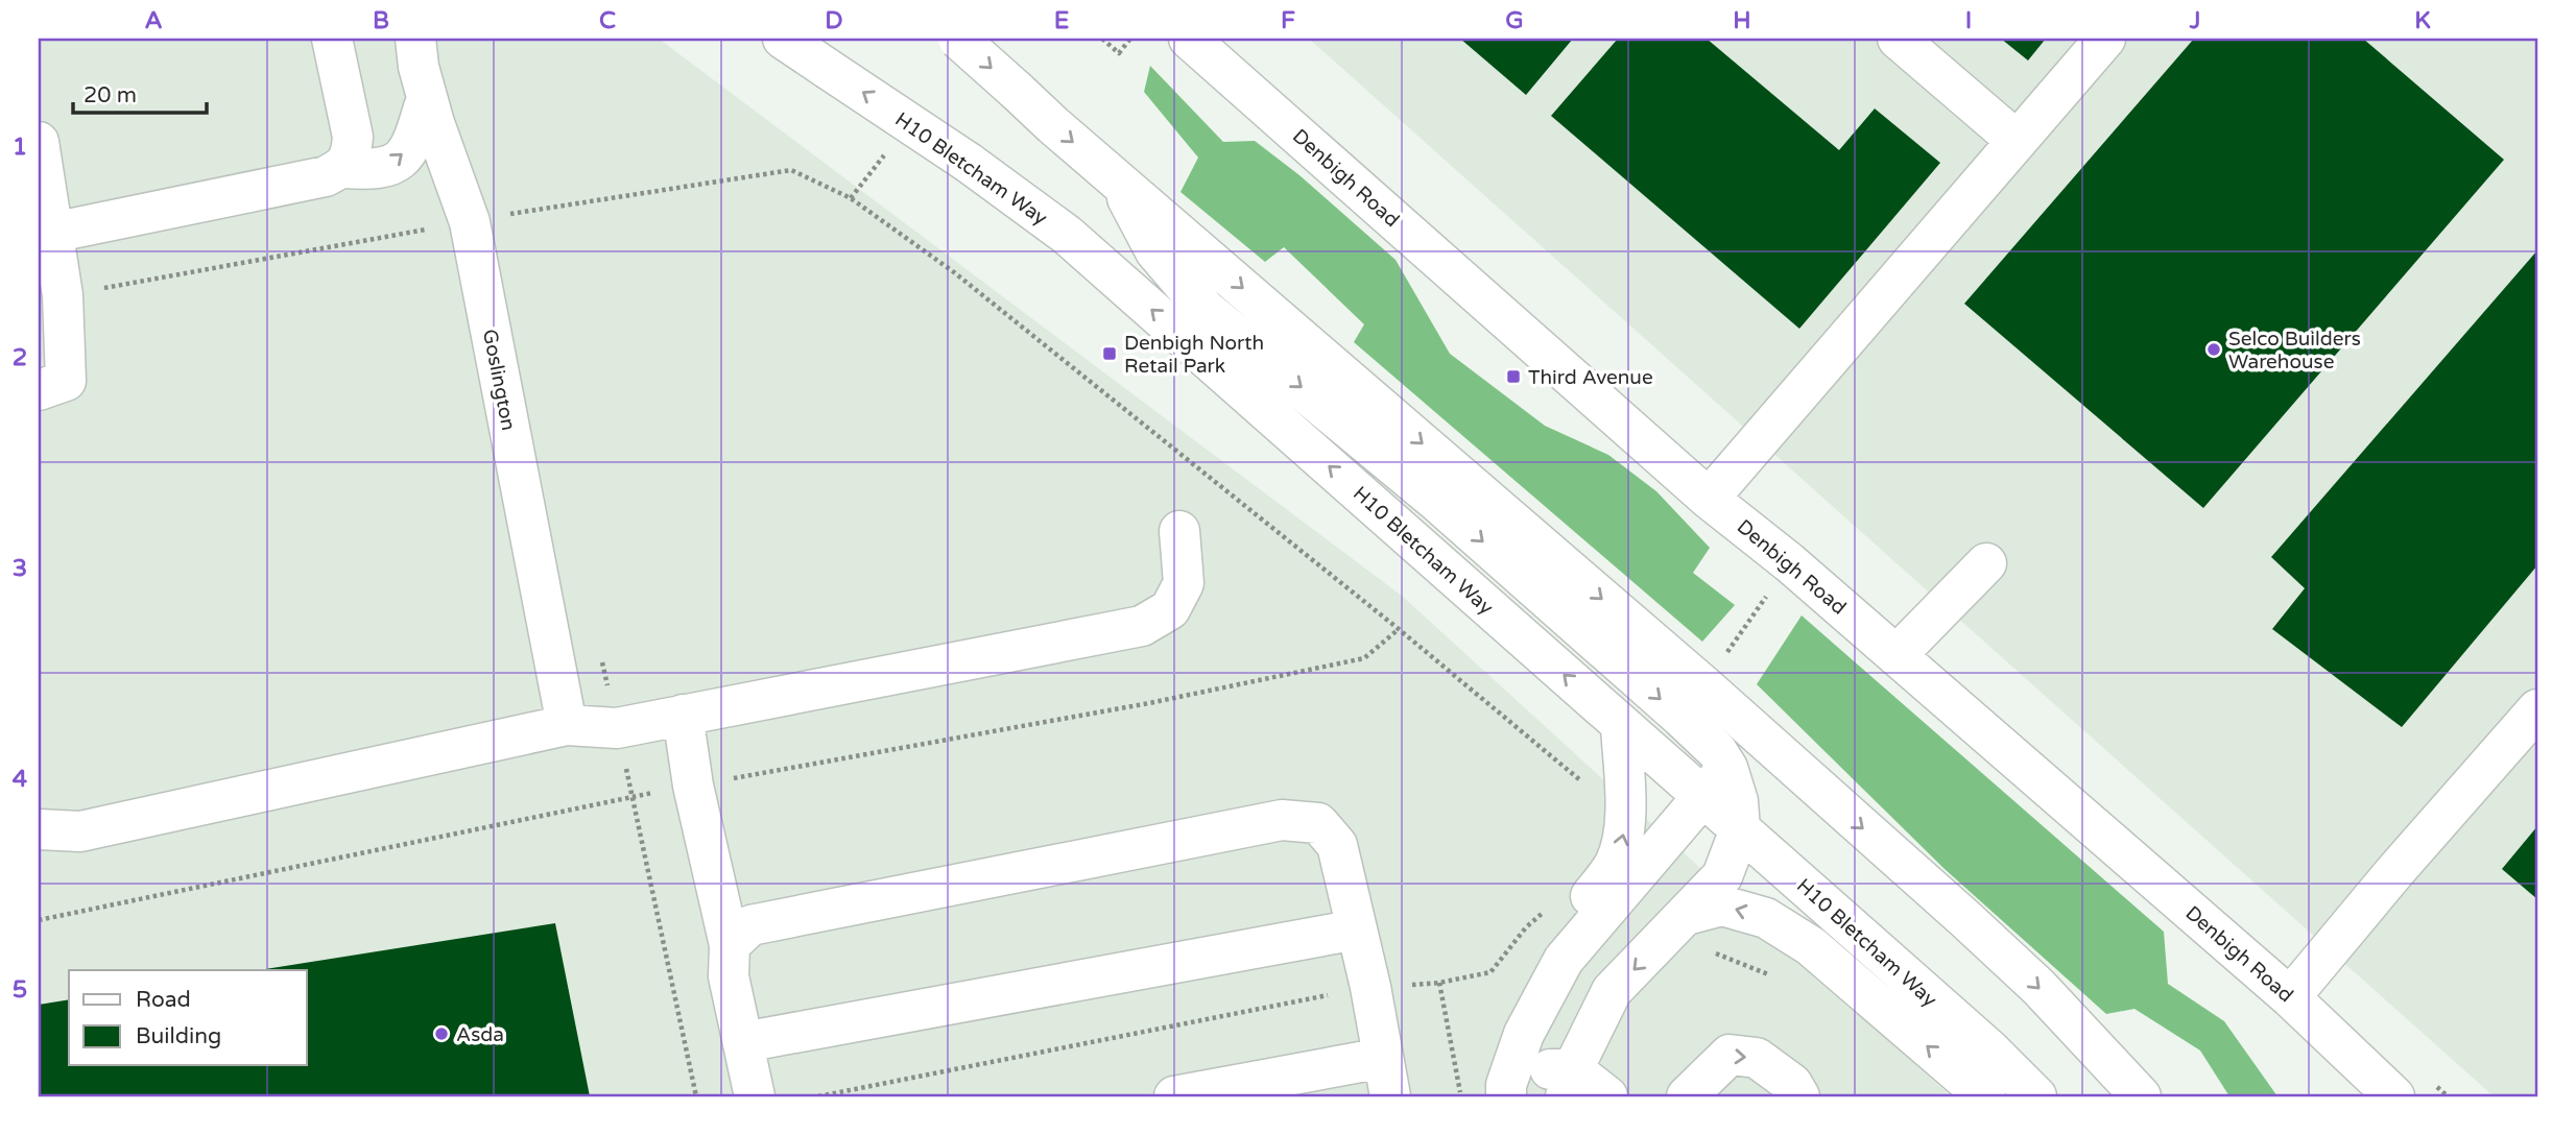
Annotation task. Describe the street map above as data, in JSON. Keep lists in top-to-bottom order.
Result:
{
  "streets": {
    "street": ["H10 Bletcham Way", "Denbigh Road", "Goslington"]
  },
  "places": {
    "other": ["Selco Builders Warehouse", "Asda"],
    "transit": ["Denbigh North Retail Park", "Third Avenue"]
  },
  "legend": ["Road", "Building"],
  "scale_bar": "20 m",
  "grid": {
    "columns": [
      "A",
      "B",
      "C",
      "D",
      "E",
      "F",
      "G",
      "H",
      "I",
      "J",
      "K"
    ],
    "rows": [
      "1",
      "2",
      "3",
      "4",
      "5"
    ]
  }
}
